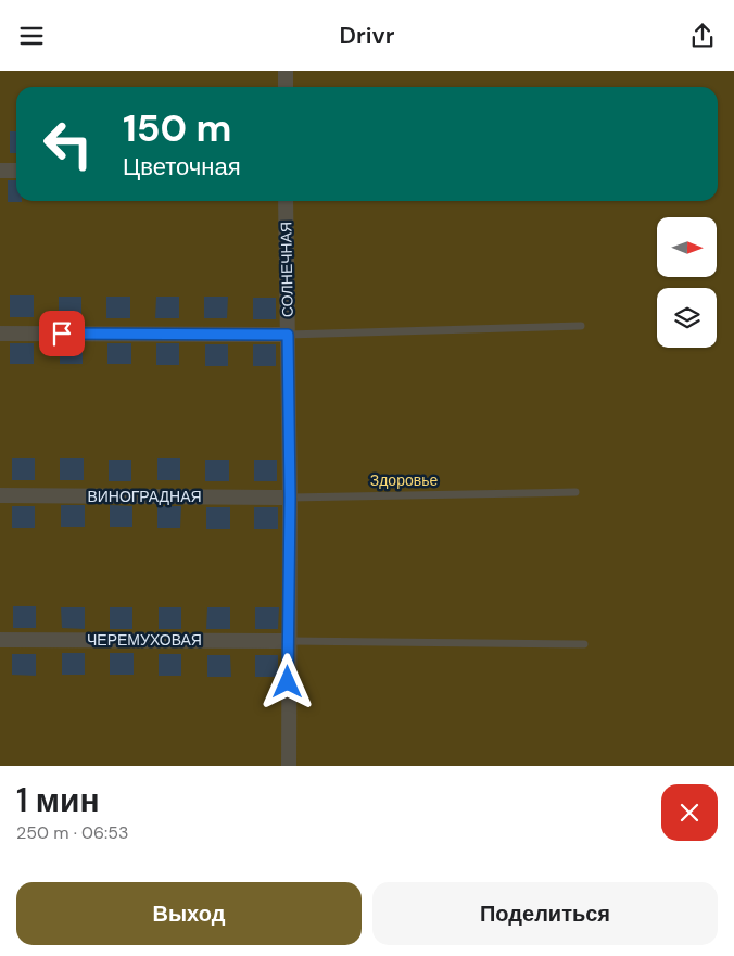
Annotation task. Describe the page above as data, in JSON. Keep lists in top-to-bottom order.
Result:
{
  "streets": {
    "street": ["СОЛНЕЧНАЯ", "ВИНОГРАДНАЯ", "ЧЕРЕМУХОВАЯ"]
  },
  "crossings": [
    ["СОЛНЕЧНАЯ", "ВИНОГРАДНАЯ"],
    ["СОЛНЕЧНАЯ", "ЧЕРЕМУХОВАЯ"]
  ],
  "parks": ["Здоровье"],
  "north": "right",
  "page": {
    "header": "Drivr",
    "turn": ["150 m", "Цветочная"],
    "heading": ["1 мин", "250 m · 06:53"],
    "buttons": ["Выход", "Поделиться"]
  }
}
